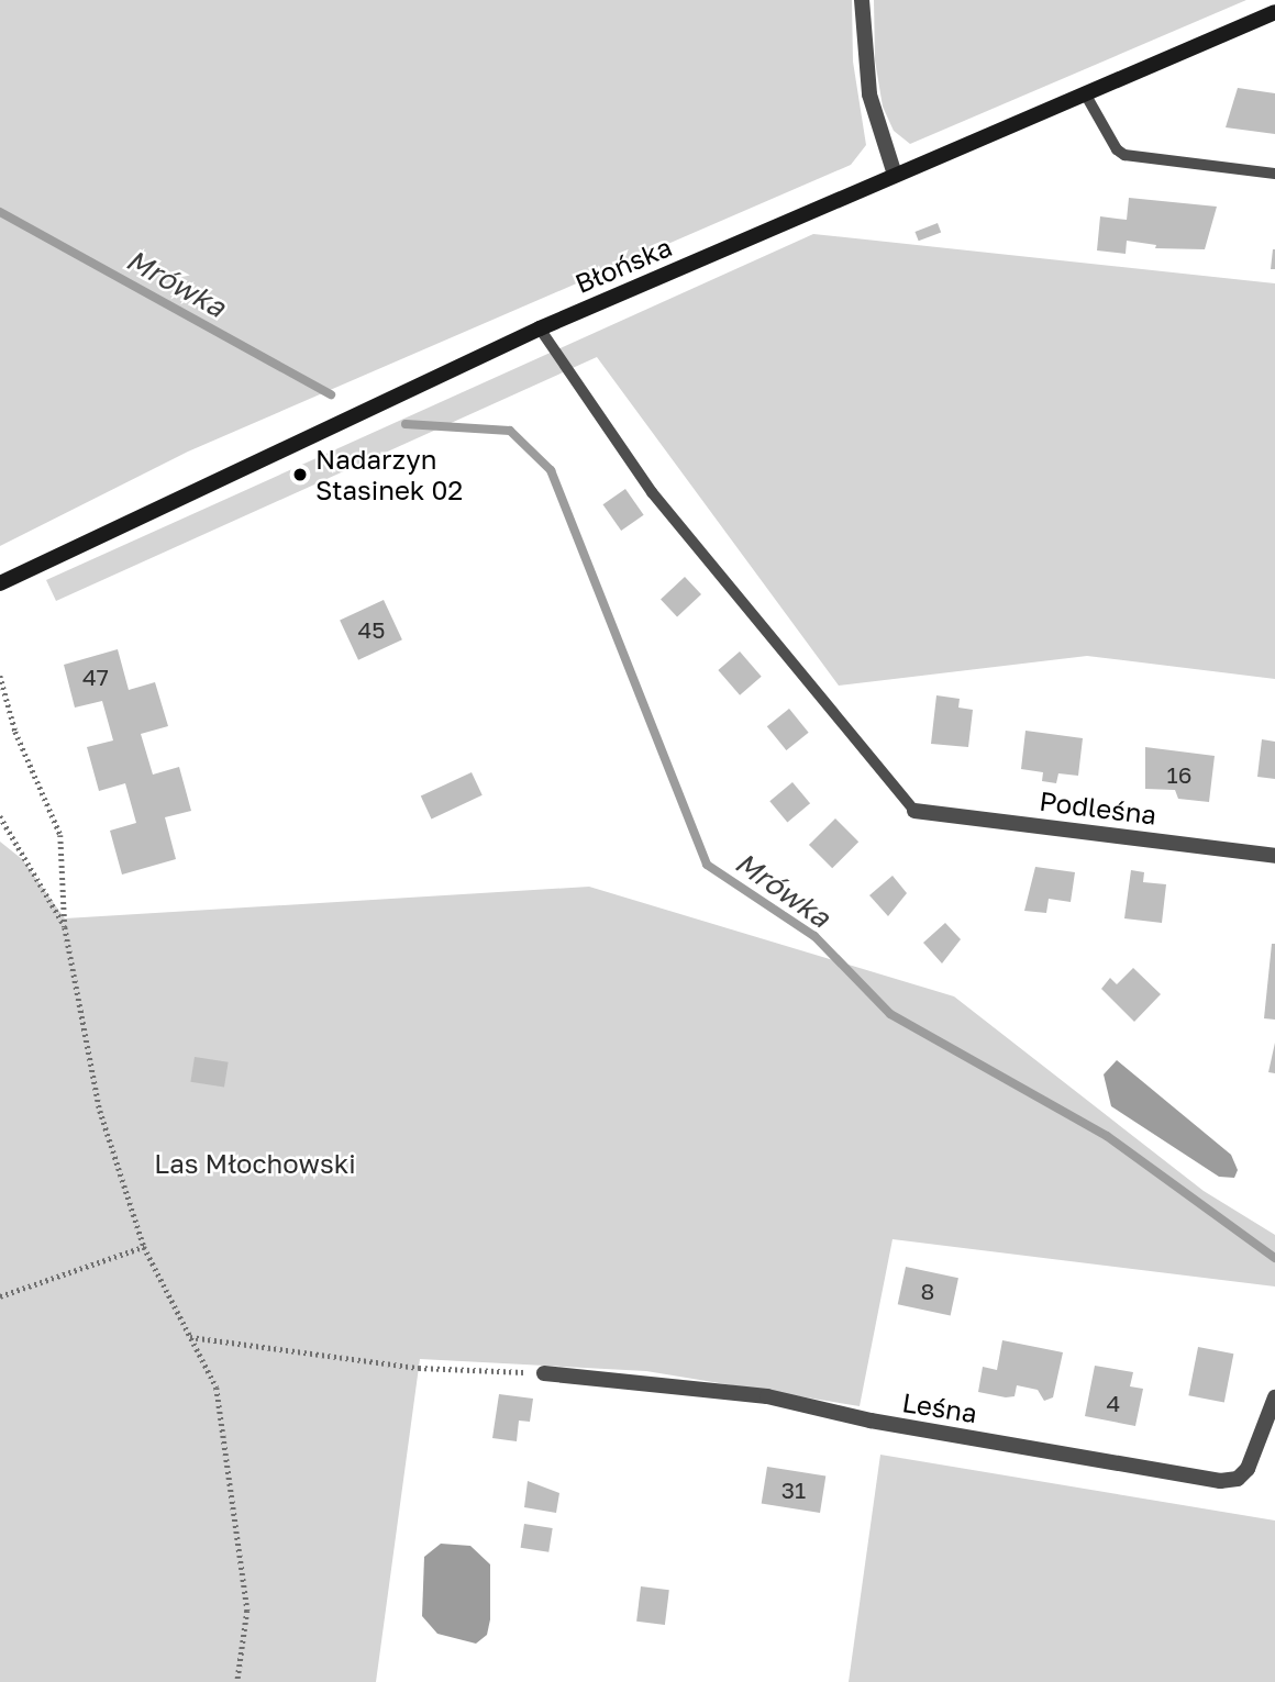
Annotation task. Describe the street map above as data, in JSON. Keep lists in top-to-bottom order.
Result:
{
  "streets": {
    "main road": ["Błońska"],
    "street": ["Podleśna", "Leśna"]
  },
  "water": ["Mrówka"],
  "parks": ["Las Młochowski"],
  "places": ["Nadarzyn Stasinek 02"],
  "house_numbers": [
    "45",
    "47",
    "16",
    "8",
    "4",
    "31"
  ]
}
